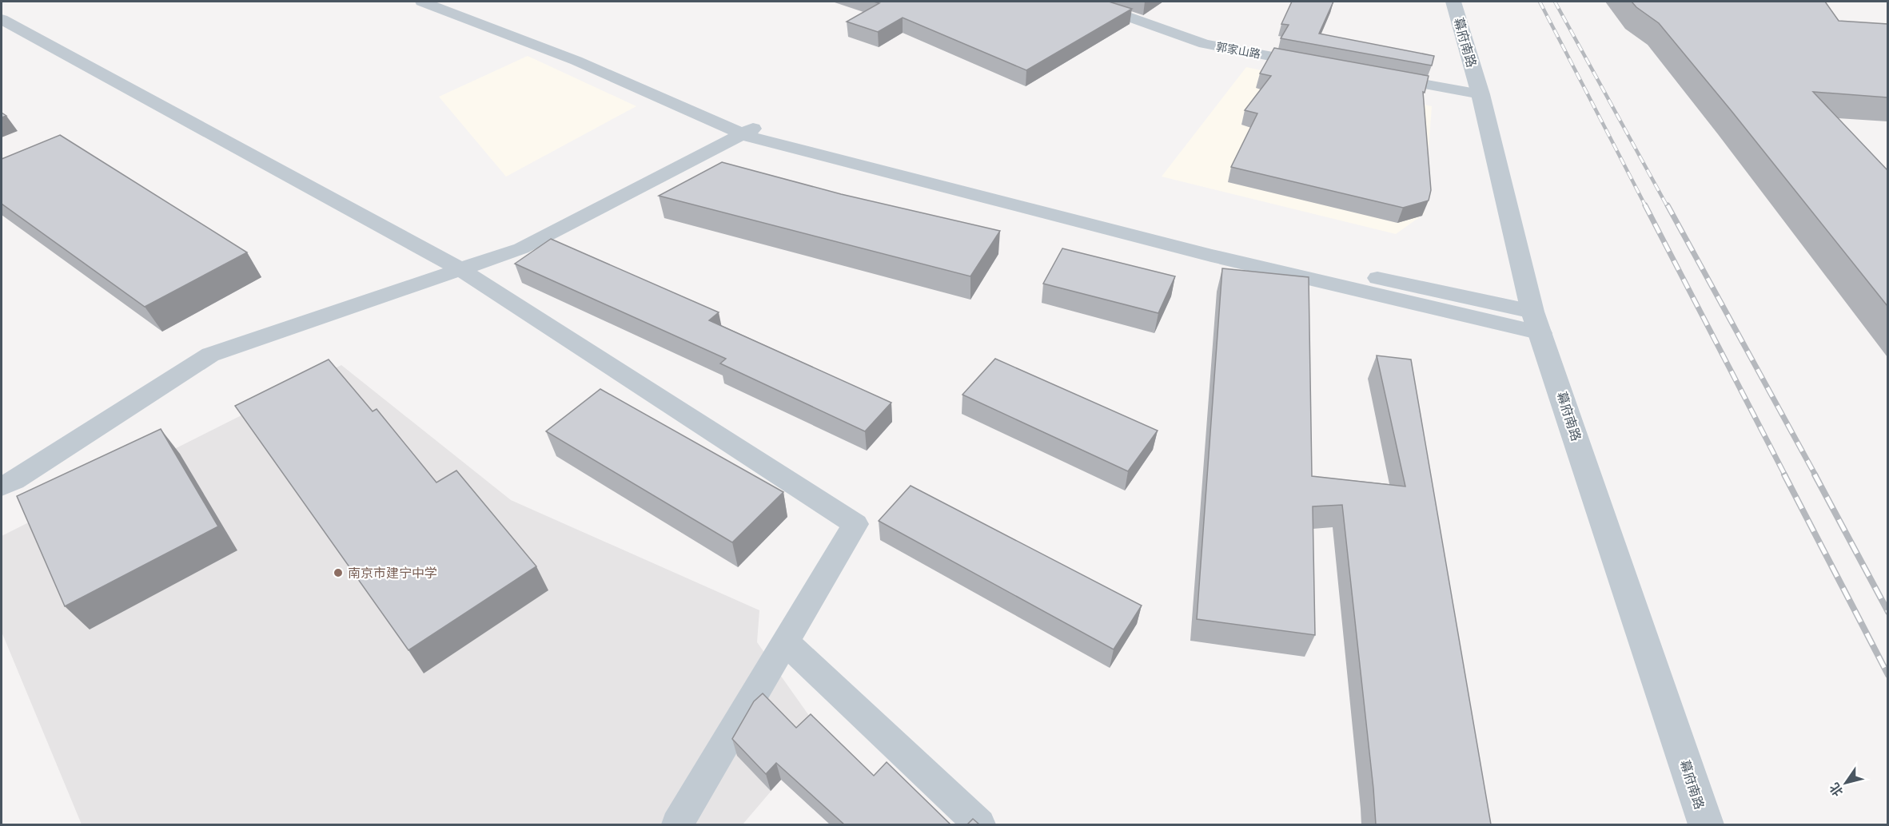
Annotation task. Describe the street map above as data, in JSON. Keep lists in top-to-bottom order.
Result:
{
  "streets": {
    "street": ["幕府南路", "郭家山路"]
  },
  "places": ["南京市建宁中学"],
  "north": "bottom left"
}
